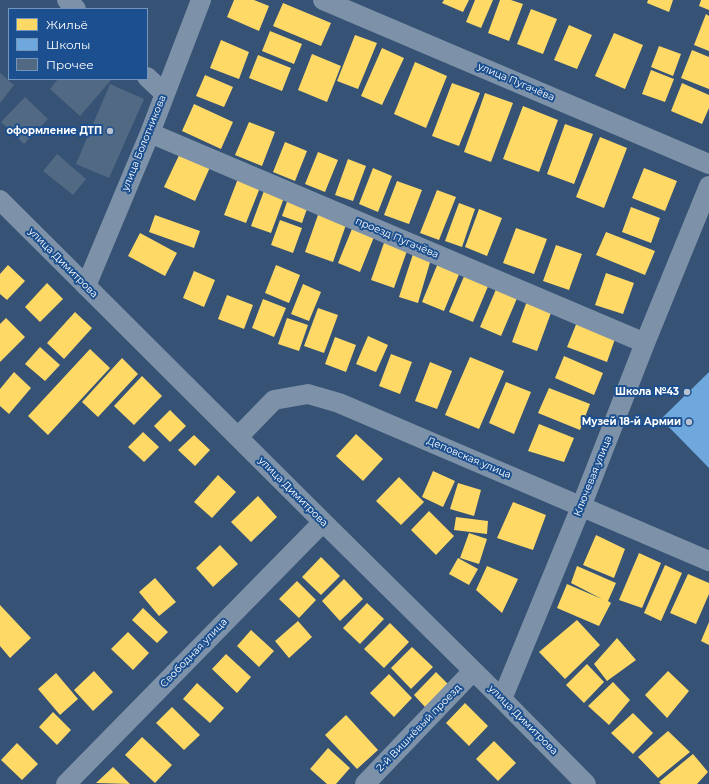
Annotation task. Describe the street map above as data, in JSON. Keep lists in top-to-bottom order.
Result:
{
  "streets": {
    "street": [
      "улица Пугачёва",
      "улица Болотникова",
      "проезд Пугачёва",
      "улица Димитрова",
      "Деповская улица",
      "Ключевая улица",
      "Свободная улица",
      "2-й Вишнёвый проезд"
    ]
  },
  "crossings": [
    ["улица Болотникова", "проезд Пугачёва"],
    ["улица Болотникова", "улица Димитрова"],
    ["проезд Пугачёва", "Ключевая улица"],
    ["улица Димитрова", "Деповская улица"],
    ["улица Димитрова", "Ключевая улица"],
    ["улица Димитрова", "Свободная улица"],
    ["улица Димитрова", "2-й Вишнёвый проезд"],
    ["Деповская улица", "Ключевая улица"]
  ],
  "places": ["оформление ДТП", "Школа №43", "Музей 18-й Армии"],
  "legend": ["Жильё", "Школы", "Прочее"]
}
